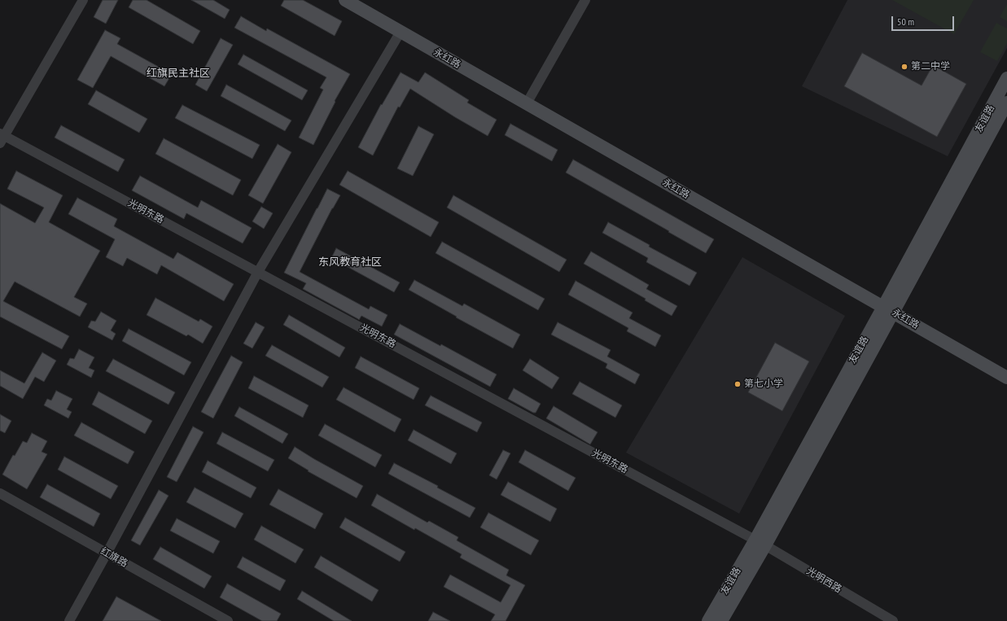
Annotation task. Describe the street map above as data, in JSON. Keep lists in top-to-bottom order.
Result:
{
  "streets": {
    "main road": ["永红路", "友谊路"],
    "street": ["光明东路", "红旗路", "光明西路"]
  },
  "crossings": [
    ["永红路", "友谊路"],
    ["友谊路", "光明东路"],
    ["友谊路", "光明西路"],
    ["光明东路", "光明西路"]
  ],
  "districts": ["红旗民主社区", "东风教育社区"],
  "places": ["第二中学", "第七小学"],
  "scale_bar": "50 m"
}
